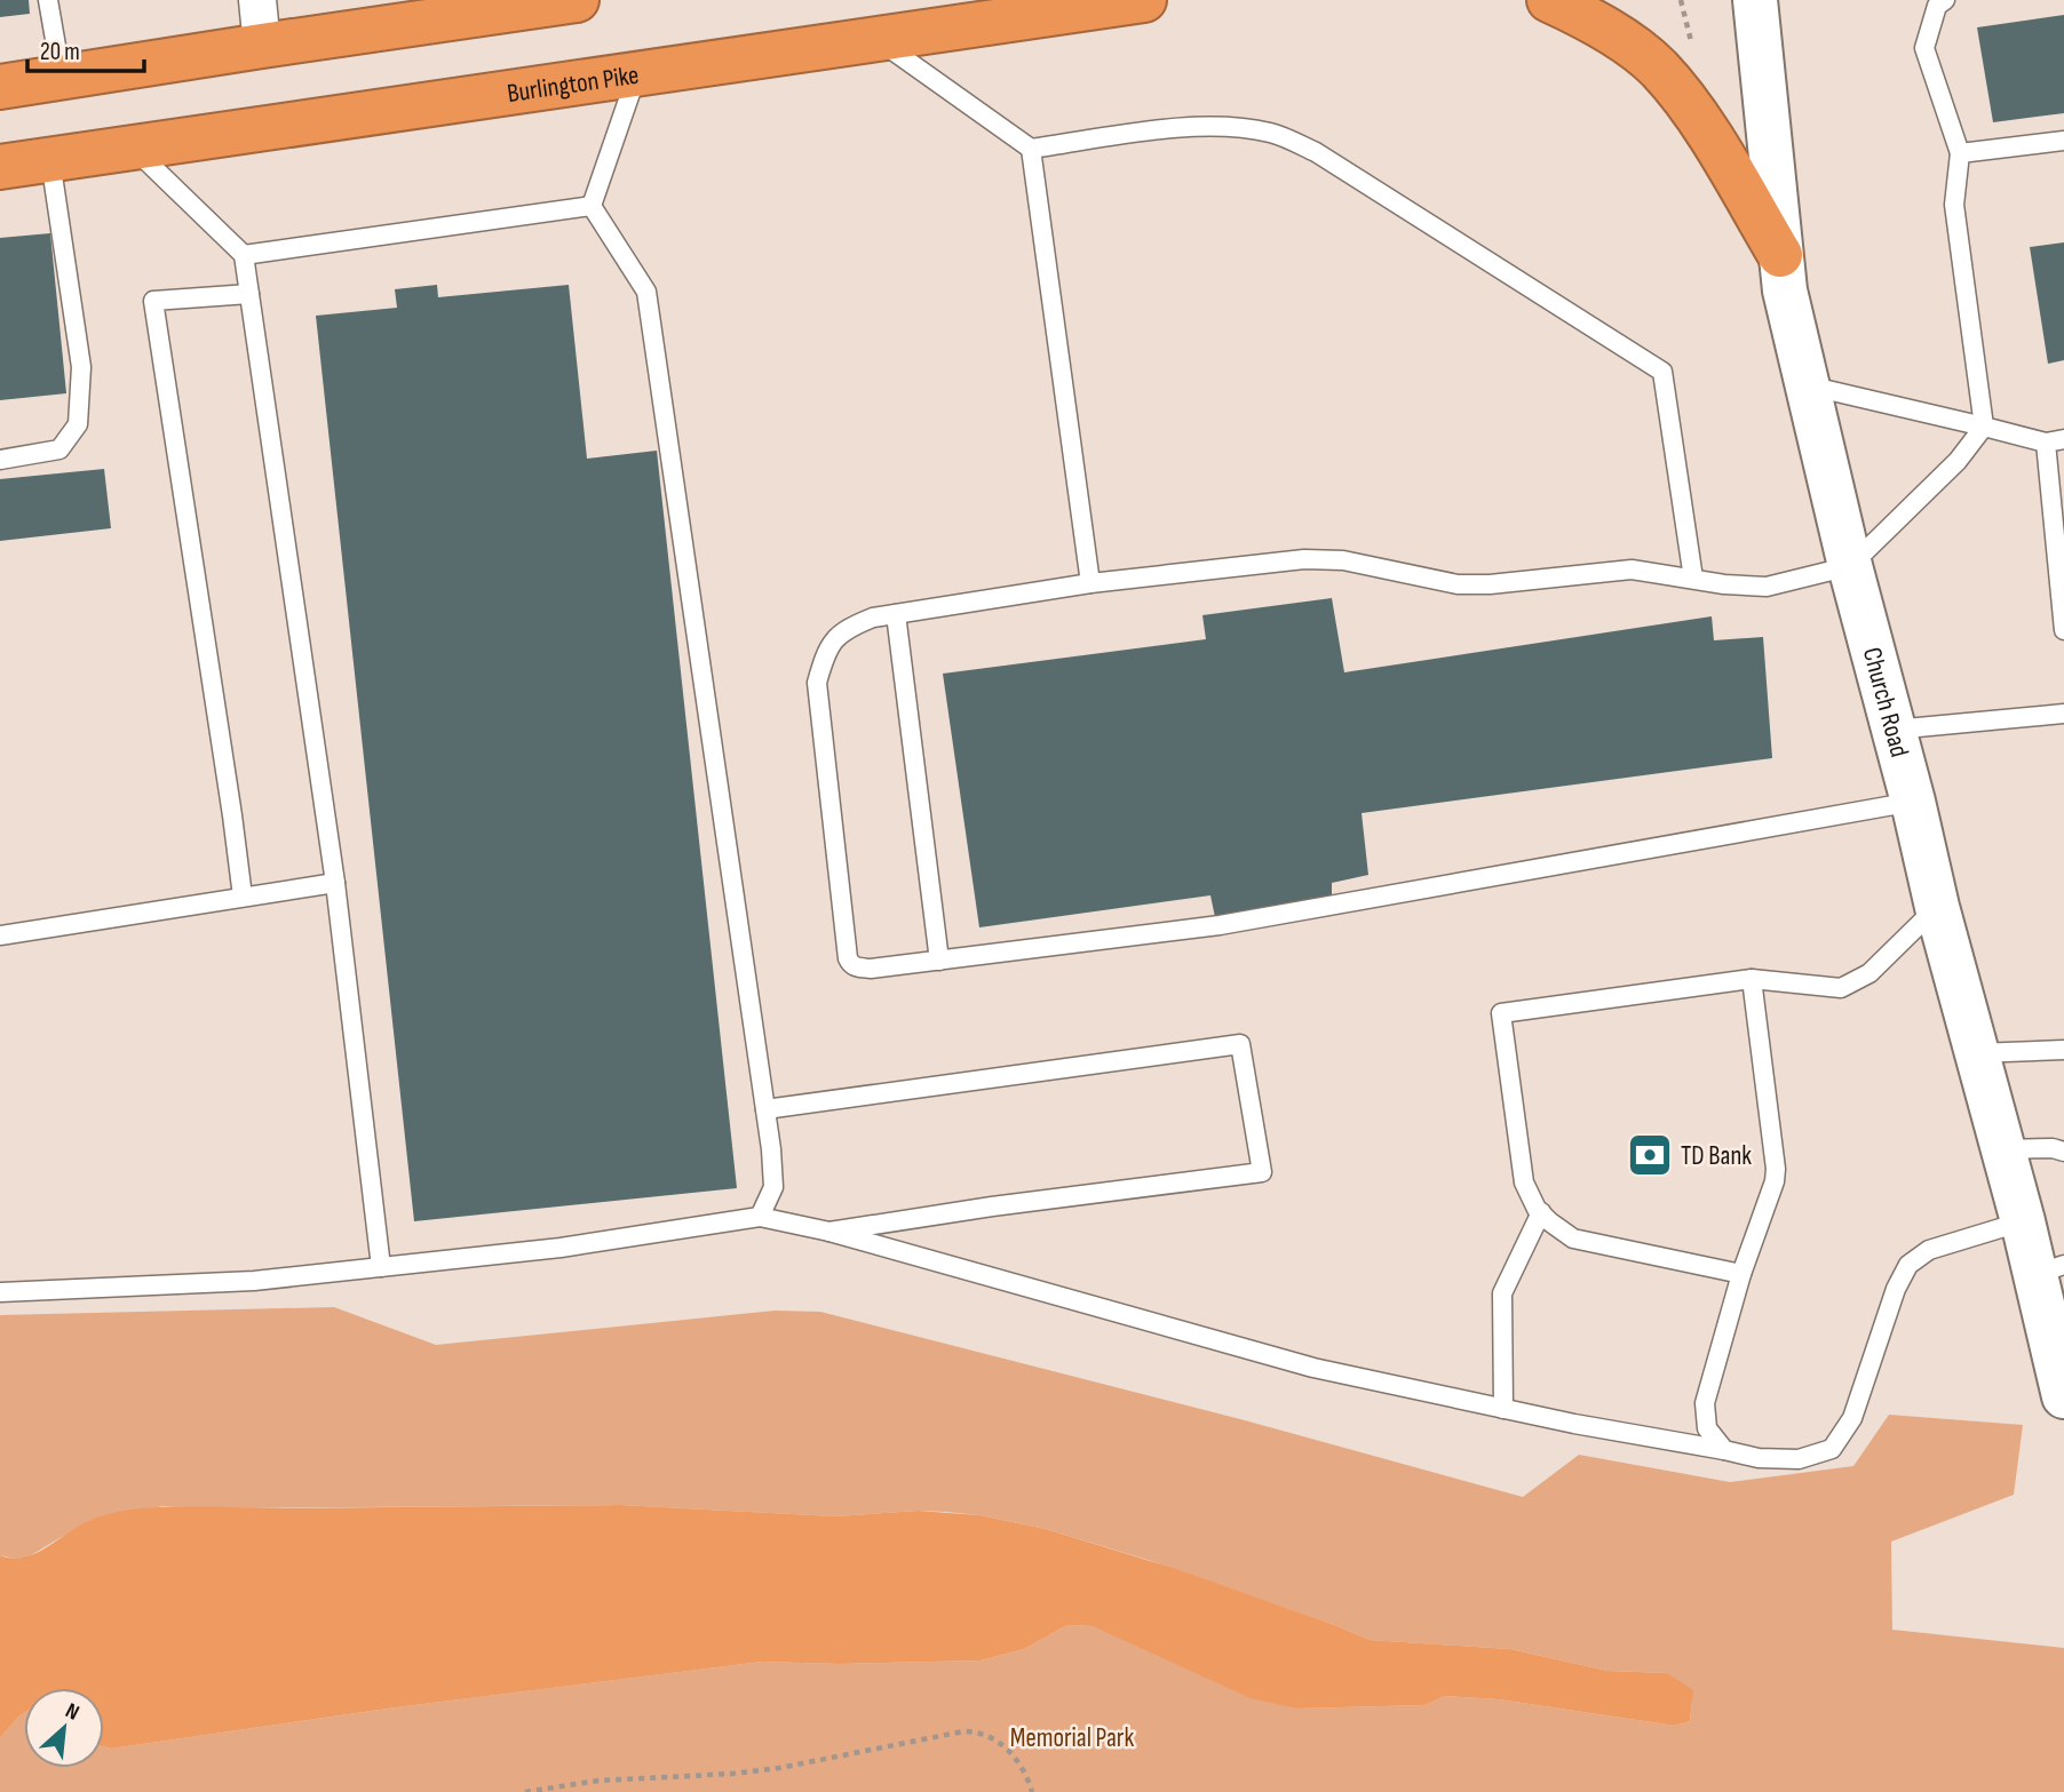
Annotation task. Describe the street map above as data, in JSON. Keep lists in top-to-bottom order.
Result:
{
  "streets": {
    "highway": ["Burlington Pike"],
    "main road": ["Church Road"]
  },
  "parks": ["Memorial Park"],
  "places": {
    "bank": ["TD Bank"]
  },
  "scale_bar": "20 m",
  "north": "top right"
}
